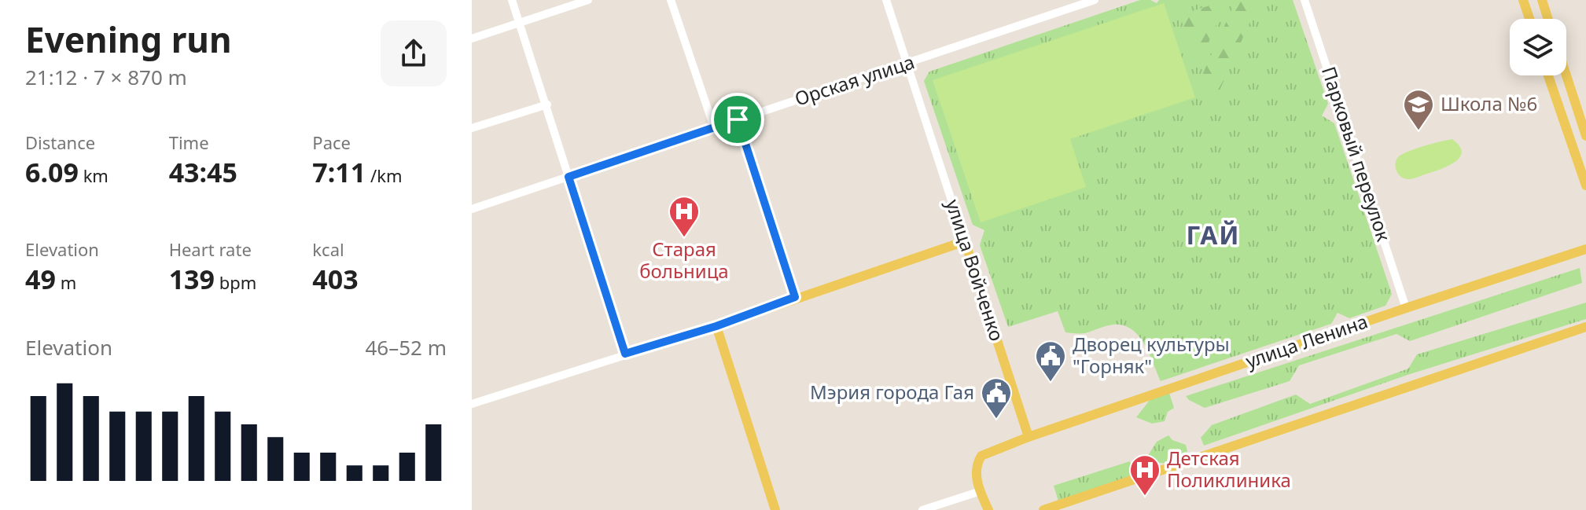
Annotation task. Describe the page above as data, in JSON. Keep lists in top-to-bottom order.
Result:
{
  "streets": {
    "main road": ["улица Войченко", "улица Ленина"],
    "street": ["Орская улица", "Парковый переулок"]
  },
  "crossings": [
    ["Орская улица", "улица Войченко"],
    ["Парковый переулок", "улица Ленина"],
    ["улица Войченко", "улица Ленина"]
  ],
  "districts": ["ГАЙ"],
  "places": {
    "school or university": ["Школа №6"],
    "hospital": ["Старая больница", "Детская Поликлиника"],
    "public building": ["Дворец культуры \"Горняк\"", "Мэрия города Гая"]
  },
  "page": {
    "heading": ["Evening run", "21:12 · 7 × 870 m"],
    "stats": [
      ["Distance", "6.09 km"],
      ["Time", "43:45"],
      ["Pace", "7:11 /km"],
      ["Elevation", "49 m"],
      ["Heart rate", "139 bpm"],
      ["kcal", "403"]
    ],
    "chart": ["Elevation", "46–52 m"]
  }
}
